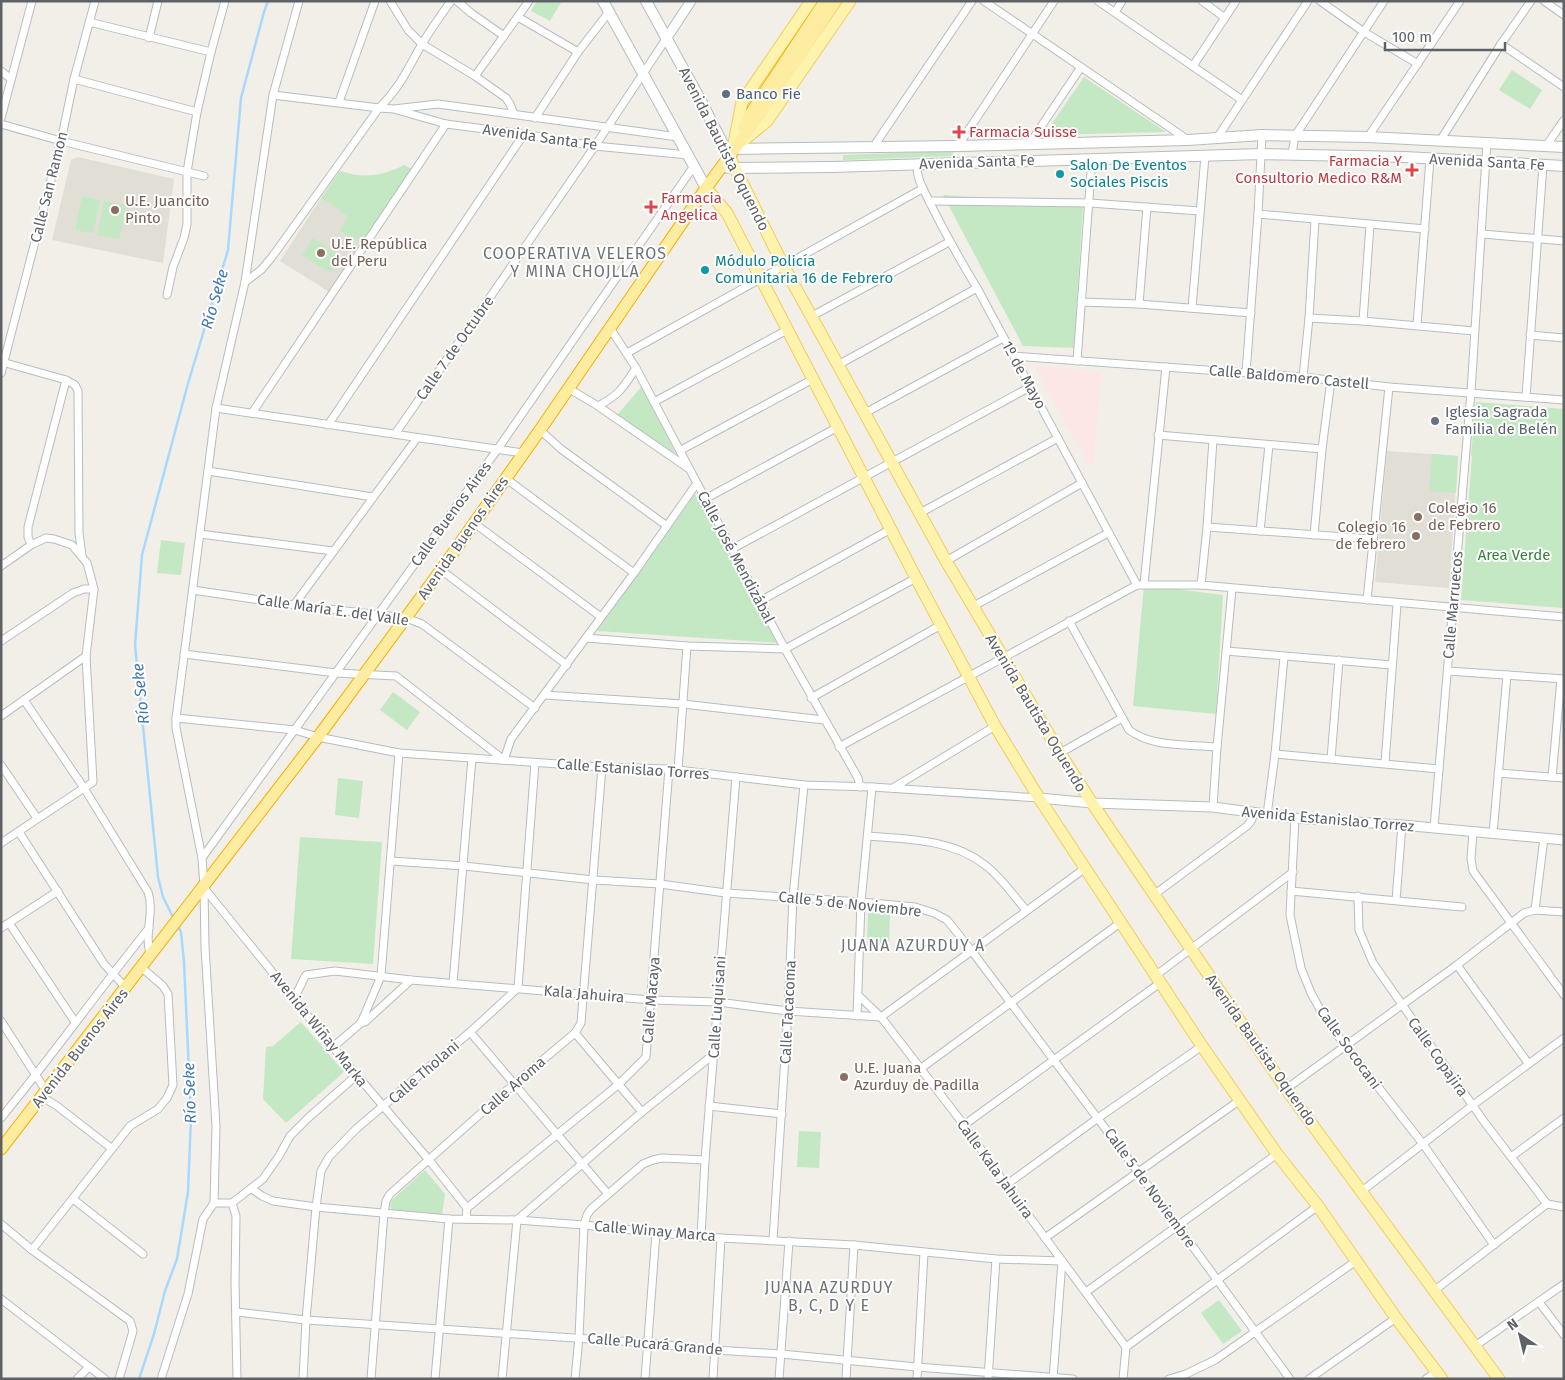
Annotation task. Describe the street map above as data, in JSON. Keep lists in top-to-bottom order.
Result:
{
  "streets": {
    "highway": ["Avenida Buenos Aires"],
    "main road": ["Avenida Santa Fe", "Avenida Bautista Oquendo"],
    "street": [
      "Calle San Ramon",
      "Calle 7 de Octubre",
      "1º de Mayo",
      "Calle Baldomero Castell",
      "Calle Buenos Aires",
      "Calle José Mendizábal",
      "Calle Marruecos",
      "Calle María E. del Valle",
      "Calle Estanislao Torres",
      "Avenida Estanislao Torrez",
      "Calle 5 de Noviembre",
      "Kala Jahuira",
      "Calle Macaya",
      "Calle Luquisani",
      "Calle Tacacoma",
      "Avenida Wiñay Marka",
      "Calle Sococani",
      "Calle Copajira",
      "Calle Tholani",
      "Calle Aroma",
      "Calle Kala Jahuira",
      "Calle Winay Marca",
      "Calle Pucará Grande"
    ]
  },
  "crossings": [
    ["Avenida Santa Fe", "Avenida Bautista Oquendo"],
    ["Avenida Santa Fe", "Calle 7 de Octubre"],
    ["Avenida Santa Fe", "1º de Mayo"],
    ["Avenida Santa Fe", "Avenida Buenos Aires"],
    ["Avenida Santa Fe", "Calle Marruecos"],
    ["Avenida Bautista Oquendo", "Calle 7 de Octubre"],
    ["Avenida Bautista Oquendo", "Calle Buenos Aires"],
    ["Avenida Bautista Oquendo", "Avenida Buenos Aires"],
    ["Avenida Bautista Oquendo", "Calle Estanislao Torres"],
    ["Avenida Bautista Oquendo", "Avenida Estanislao Torrez"],
    ["1º de Mayo", "Calle Baldomero Castell"],
    ["Calle Baldomero Castell", "Calle Marruecos"],
    ["Calle Buenos Aires", "Calle María E. del Valle"],
    ["Calle Buenos Aires", "Calle Estanislao Torres"],
    ["Avenida Buenos Aires", "Calle José Mendizábal"],
    ["Avenida Buenos Aires", "Calle María E. del Valle"],
    ["Avenida Buenos Aires", "Calle Estanislao Torres"],
    ["Avenida Buenos Aires", "Avenida Wiñay Marka"],
    ["Calle José Mendizábal", "Calle Estanislao Torres"],
    ["Calle Marruecos", "Avenida Estanislao Torrez"],
    ["Calle Estanislao Torres", "Avenida Estanislao Torrez"],
    ["Calle Estanislao Torres", "Calle Macaya"],
    ["Calle Estanislao Torres", "Calle Luquisani"],
    ["Calle Estanislao Torres", "Calle Tacacoma"],
    ["Avenida Estanislao Torrez", "Calle Sococani"],
    ["Calle 5 de Noviembre", "Calle Macaya"],
    ["Calle 5 de Noviembre", "Calle Luquisani"],
    ["Calle 5 de Noviembre", "Calle Tacacoma"],
    ["Kala Jahuira", "Calle Macaya"],
    ["Kala Jahuira", "Calle Luquisani"],
    ["Kala Jahuira", "Calle Tacacoma"],
    ["Kala Jahuira", "Avenida Wiñay Marka"],
    ["Kala Jahuira", "Calle Tholani"],
    ["Kala Jahuira", "Calle Kala Jahuira"],
    ["Calle Macaya", "Avenida Wiñay Marka"],
    ["Calle Luquisani", "Calle Winay Marca"],
    ["Calle Tacacoma", "Calle Winay Marca"],
    ["Avenida Wiñay Marka", "Calle Tholani"],
    ["Avenida Wiñay Marka", "Calle Aroma"],
    ["Calle Tholani", "Calle Winay Marca"],
    ["Calle Tholani", "Calle Pucará Grande"],
    ["Calle Aroma", "Calle Winay Marca"],
    ["Calle Aroma", "Calle Pucará Grande"],
    ["Calle Kala Jahuira", "Calle Winay Marca"]
  ],
  "districts": ["COOPERATIVA VELEROS Y MINA CHOJLLA", "JUANA AZURDUY A", "JUANA AZURDUY B, C, D Y E"],
  "water": ["Río Seke"],
  "parks": ["Area Verde"],
  "places": {
    "other": [
      "Banco Fie",
      "Salon De Eventos Sociales Piscis",
      "U.E. Juancito Pinto",
      "U.E. República del Peru",
      "Módulo Policía Comunitaria 16 de Febrero",
      "Iglesia Sagrada Familia de Belén",
      "Colegio 16 de Febrero",
      "Colegio 16 de febrero",
      "U.E. Juana Azurduy de Padilla"
    ],
    "health": ["Farmacia Suisse", "Farmacia Y Consultorio Medico R&M", "Farmacia Angelica"]
  },
  "scale_bar": "100 m",
  "north": "top left"
}
